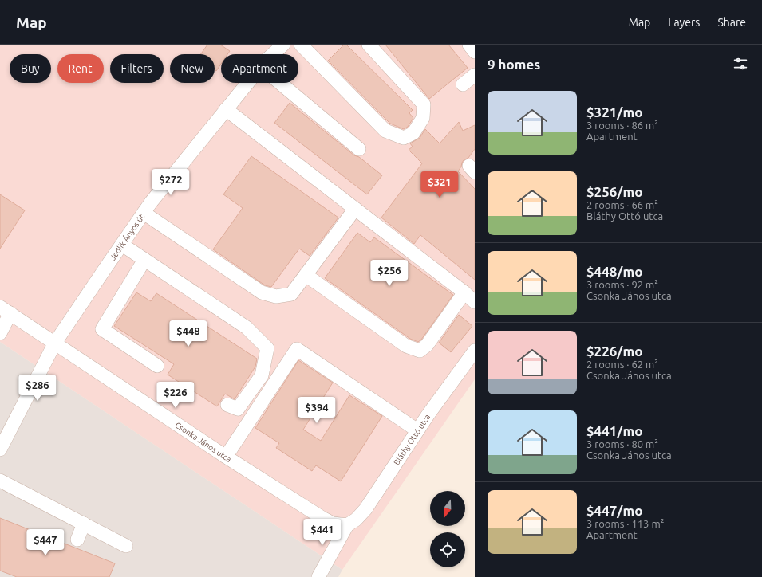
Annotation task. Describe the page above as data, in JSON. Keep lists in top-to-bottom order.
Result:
{
  "streets": {
    "street": ["Jedlik Ányos út", "Bláthy Ottó utca", "Csonka János utca"]
  },
  "crossings": [
    ["Jedlik Ányos út", "Csonka János utca"],
    ["Bláthy Ottó utca", "Csonka János utca"]
  ],
  "north": "bottom",
  "page": {
    "header": "Map",
    "nav": ["Map", "Layers", "Share"],
    "heading": "9 homes",
    "chip": [
      "Buy",
      "Rent",
      "Filters",
      "New",
      "Apartment"
    ],
    "list": [
      {
        "name": "$321/mo",
        "note": "3 rooms · 86 m² · Apartment"
      },
      {
        "name": "$256/mo",
        "note": "2 rooms · 66 m² · Bláthy Ottó utca"
      },
      {
        "name": "$448/mo",
        "note": "3 rooms · 92 m² · Csonka János utca"
      },
      {
        "name": "$226/mo",
        "note": "2 rooms · 62 m² · Csonka János utca"
      },
      {
        "name": "$441/mo",
        "note": "3 rooms · 80 m² · Csonka János utca"
      },
      {
        "name": "$447/mo",
        "note": "3 rooms · 113 m² · Apartment"
      }
    ],
    "price": [
      "$272",
      "$321",
      "$256",
      "$448",
      "$286",
      "$226",
      "$394",
      "$441",
      "$447"
    ]
  }
}
